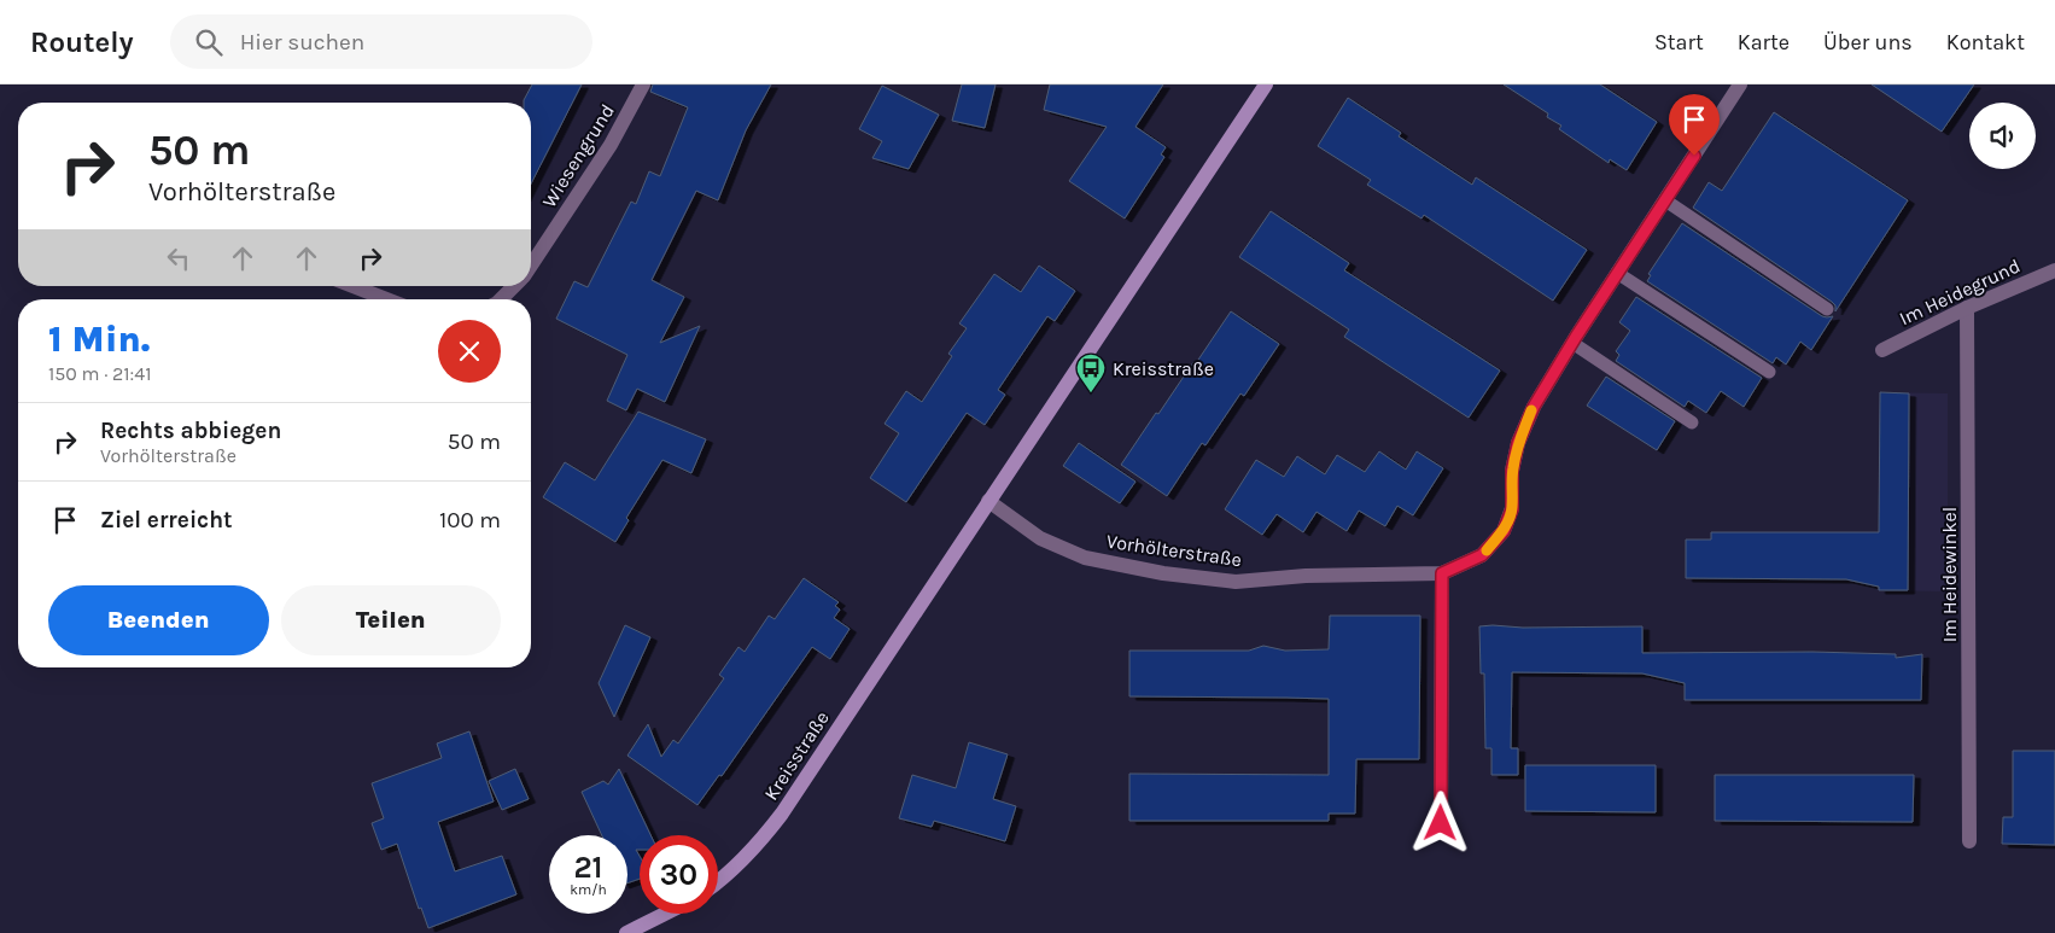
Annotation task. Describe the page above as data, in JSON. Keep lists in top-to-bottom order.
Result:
{
  "streets": {
    "main road": ["Kreisstraße"],
    "street": [
      "Wiesengrund",
      "Im Heidegrund",
      "Vorhölterstraße",
      "Im Heidewinkel"
    ]
  },
  "crossings": [
    ["Im Heidegrund", "Im Heidewinkel"],
    ["Vorhölterstraße", "Kreisstraße"]
  ],
  "places": {
    "bus stop": ["Kreisstraße"]
  },
  "page": {
    "header": "Routely",
    "search": "Hier suchen",
    "nav": [
      "Start",
      "Karte",
      "Über uns",
      "Kontakt"
    ],
    "turn": ["50 m", "Vorhölterstraße"],
    "heading": ["1 Min.", "150 m · 21:41"],
    "list": [
      {
        "name": "Rechts abbiegen",
        "note": "Vorhölterstraße",
        "value": "50 m"
      },
      {
        "name": "Ziel erreicht",
        "value": "100 m"
      }
    ],
    "buttons": ["Beenden", "Teilen"],
    "speed": "21 km/h",
    "limit": "30"
  }
}
